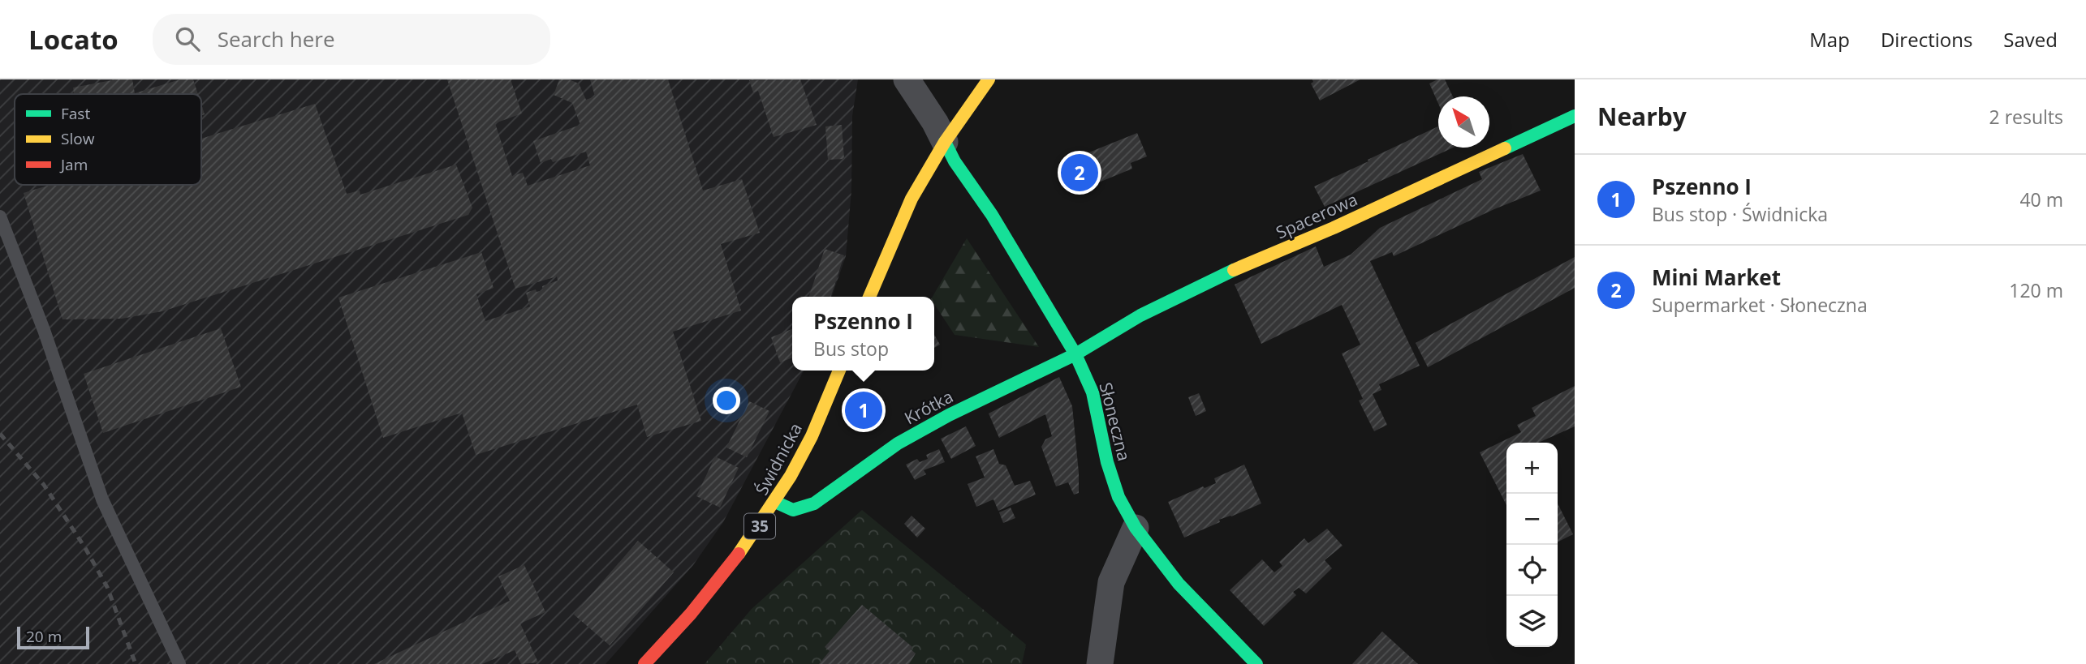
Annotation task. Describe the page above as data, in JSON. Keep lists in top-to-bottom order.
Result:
{
  "streets": {
    "street": [
      "Spacerowa",
      "Krótka",
      "Słoneczna",
      "Świdnicka",
      "35"
    ]
  },
  "crossings": [
    ["Spacerowa", "Krótka"],
    ["Spacerowa", "Słoneczna"],
    ["Krótka", "Słoneczna"],
    ["Krótka", "Świdnicka"]
  ],
  "legend": ["Fast", "Slow", "Jam"],
  "scale_bar": "20 m",
  "north": "top left",
  "page": {
    "header": "Locato",
    "search": "Search here",
    "nav": ["Map", "Directions", "Saved"],
    "heading": ["Nearby", "2 results"],
    "pins": ["2", "1"],
    "list": [
      {
        "mark": "1",
        "name": "Pszenno I",
        "note": "Bus stop · Świdnicka",
        "value": "40 m"
      },
      {
        "mark": "2",
        "name": "Mini Market",
        "note": "Supermarket · Słoneczna",
        "value": "120 m"
      }
    ],
    "popup": ["Pszenno I", "Bus stop"],
    "map_buttons": ["+", "−"],
    "scale": "20 m"
  }
}
